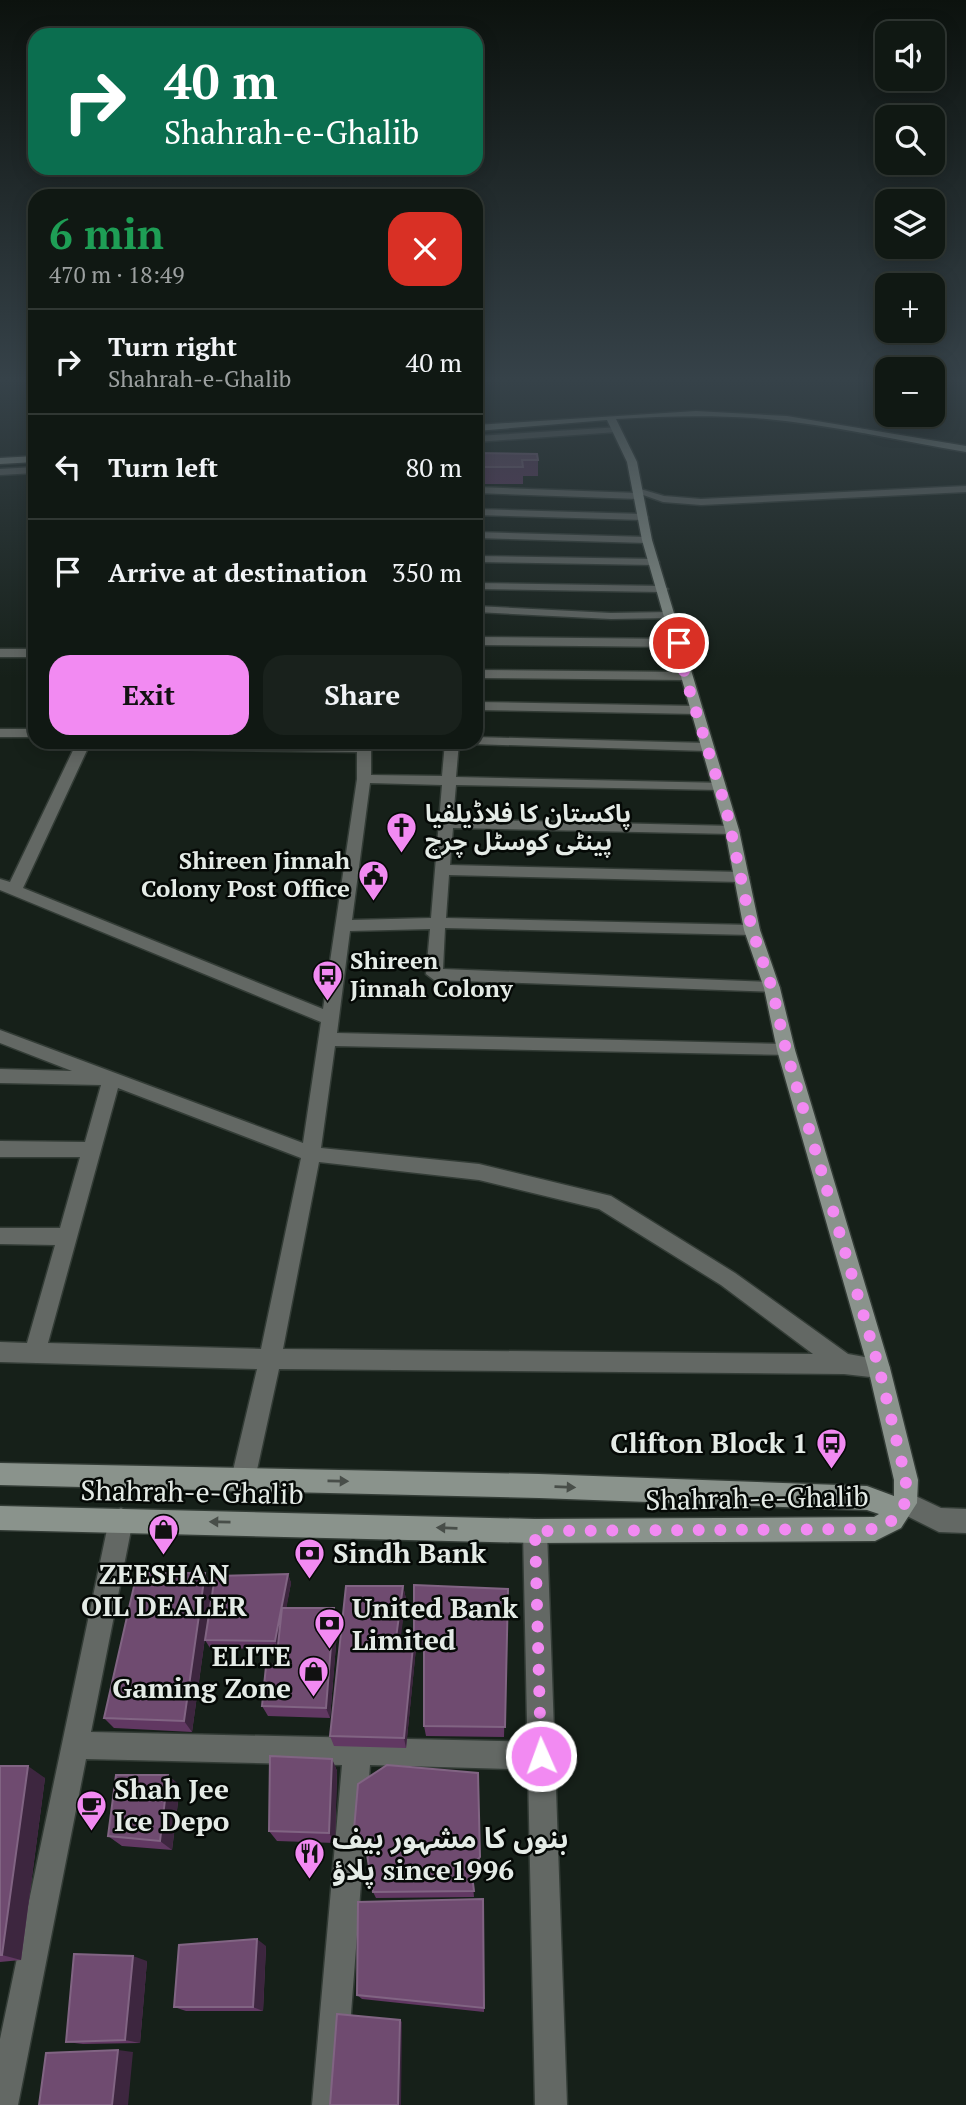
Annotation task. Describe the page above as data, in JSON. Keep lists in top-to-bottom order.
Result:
{
  "streets": {
    "main road": ["Shahrah-e-Ghalib"]
  },
  "places": {
    "church": ["پاکستان کا فلاڈیلفیا پینٹی کوسٹل چرچ"],
    "public building": ["Shireen Jinnah Colony Post Office"],
    "bus stop": ["Shireen Jinnah Colony", "Clifton Block 1"],
    "shop": ["ZEESHAN OIL DEALER", "ELITE Gaming Zone"],
    "bank": ["Sindh Bank", "United Bank Limited"],
    "cafe": ["Shah Jee Ice Depo"],
    "restaurant": ["بنوں کا مشہور بیف پلاؤ since1996"]
  },
  "page": {
    "map_buttons": ["+", "−"],
    "turn": ["40 m", "Shahrah-e-Ghalib"],
    "heading": ["6 min", "470 m · 18:49"],
    "list": [
      {
        "name": "Turn right",
        "note": "Shahrah-e-Ghalib",
        "value": "40 m"
      },
      {
        "name": "Turn left",
        "value": "80 m"
      },
      {
        "name": "Arrive at destination",
        "value": "350 m"
      }
    ],
    "buttons": ["Exit", "Share"]
  }
}
